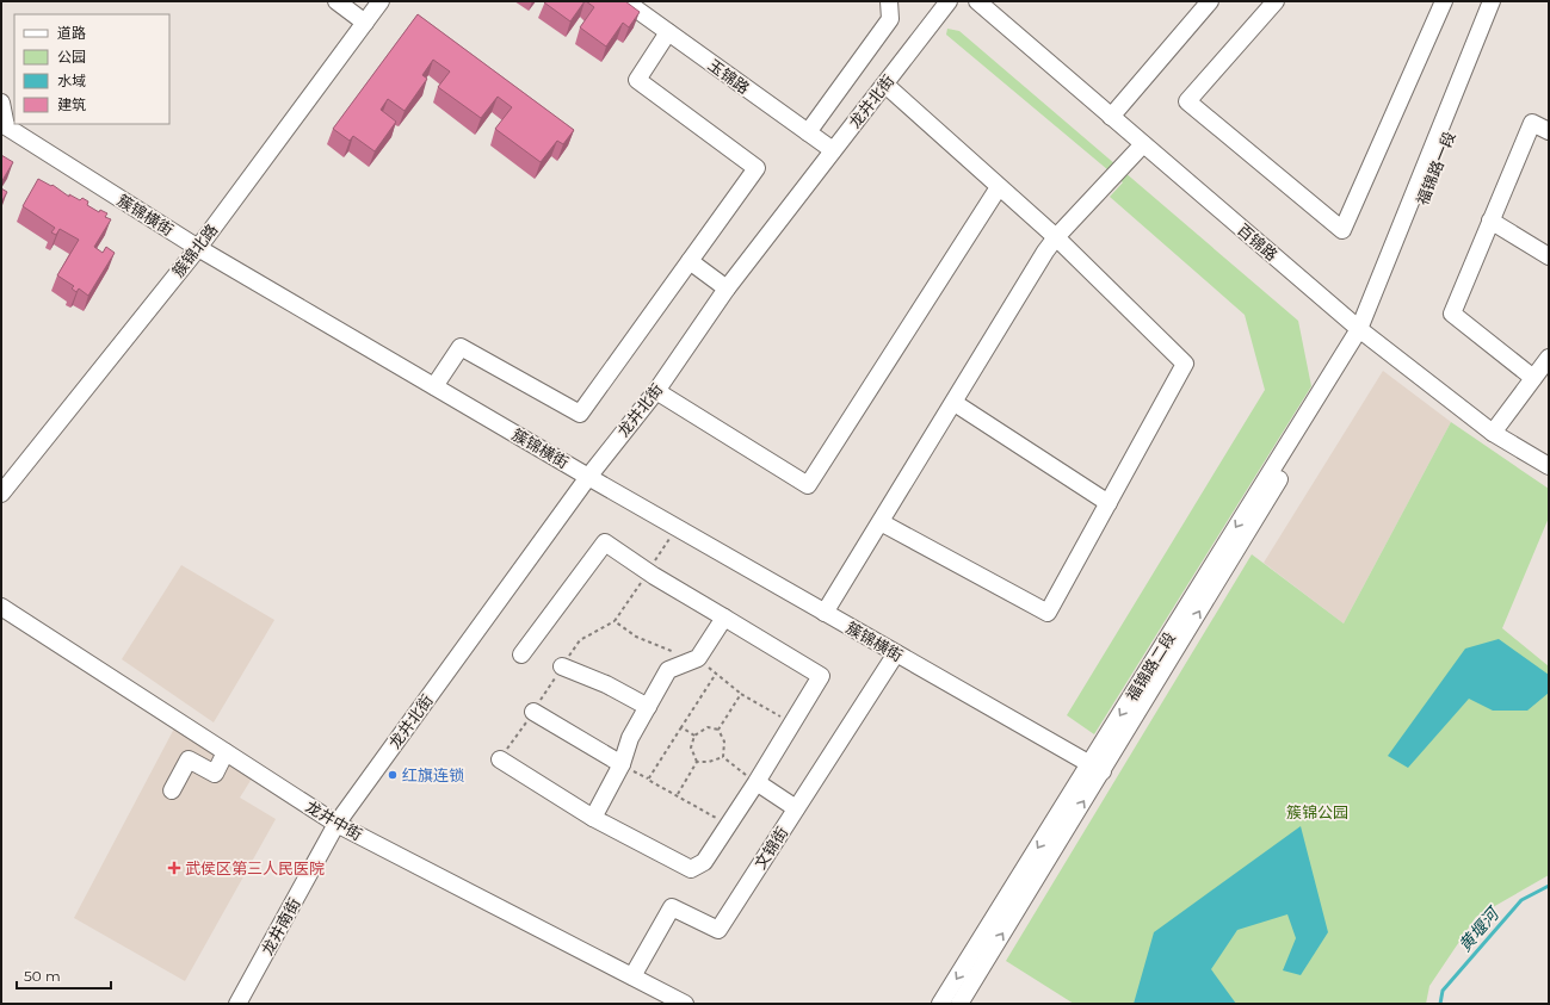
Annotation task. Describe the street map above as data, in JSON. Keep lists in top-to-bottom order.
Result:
{
  "streets": {
    "street": [
      "玉锦路",
      "龙井北街",
      "福锦路一段",
      "簇锦横街",
      "百锦路",
      "簇锦北路",
      "福锦路二段",
      "龙井中街",
      "文锦街",
      "龙井南街"
    ]
  },
  "crossings": [
    ["玉锦路", "龙井北街"],
    ["龙井北街", "簇锦横街"],
    ["龙井北街", "龙井中街"],
    ["龙井北街", "龙井南街"],
    ["福锦路一段", "百锦路"],
    ["福锦路一段", "福锦路二段"],
    ["簇锦横街", "簇锦北路"],
    ["簇锦横街", "福锦路二段"],
    ["簇锦横街", "文锦街"],
    ["百锦路", "福锦路二段"],
    ["龙井中街", "文锦街"],
    ["龙井中街", "龙井南街"]
  ],
  "water": ["黄堰河"],
  "parks": ["簇锦公园"],
  "places": {
    "other": ["红旗连锁"],
    "health": ["武侯区第三人民医院"]
  },
  "legend": [
    "道路",
    "公园",
    "水域",
    "建筑"
  ],
  "scale_bar": "50 m"
}
